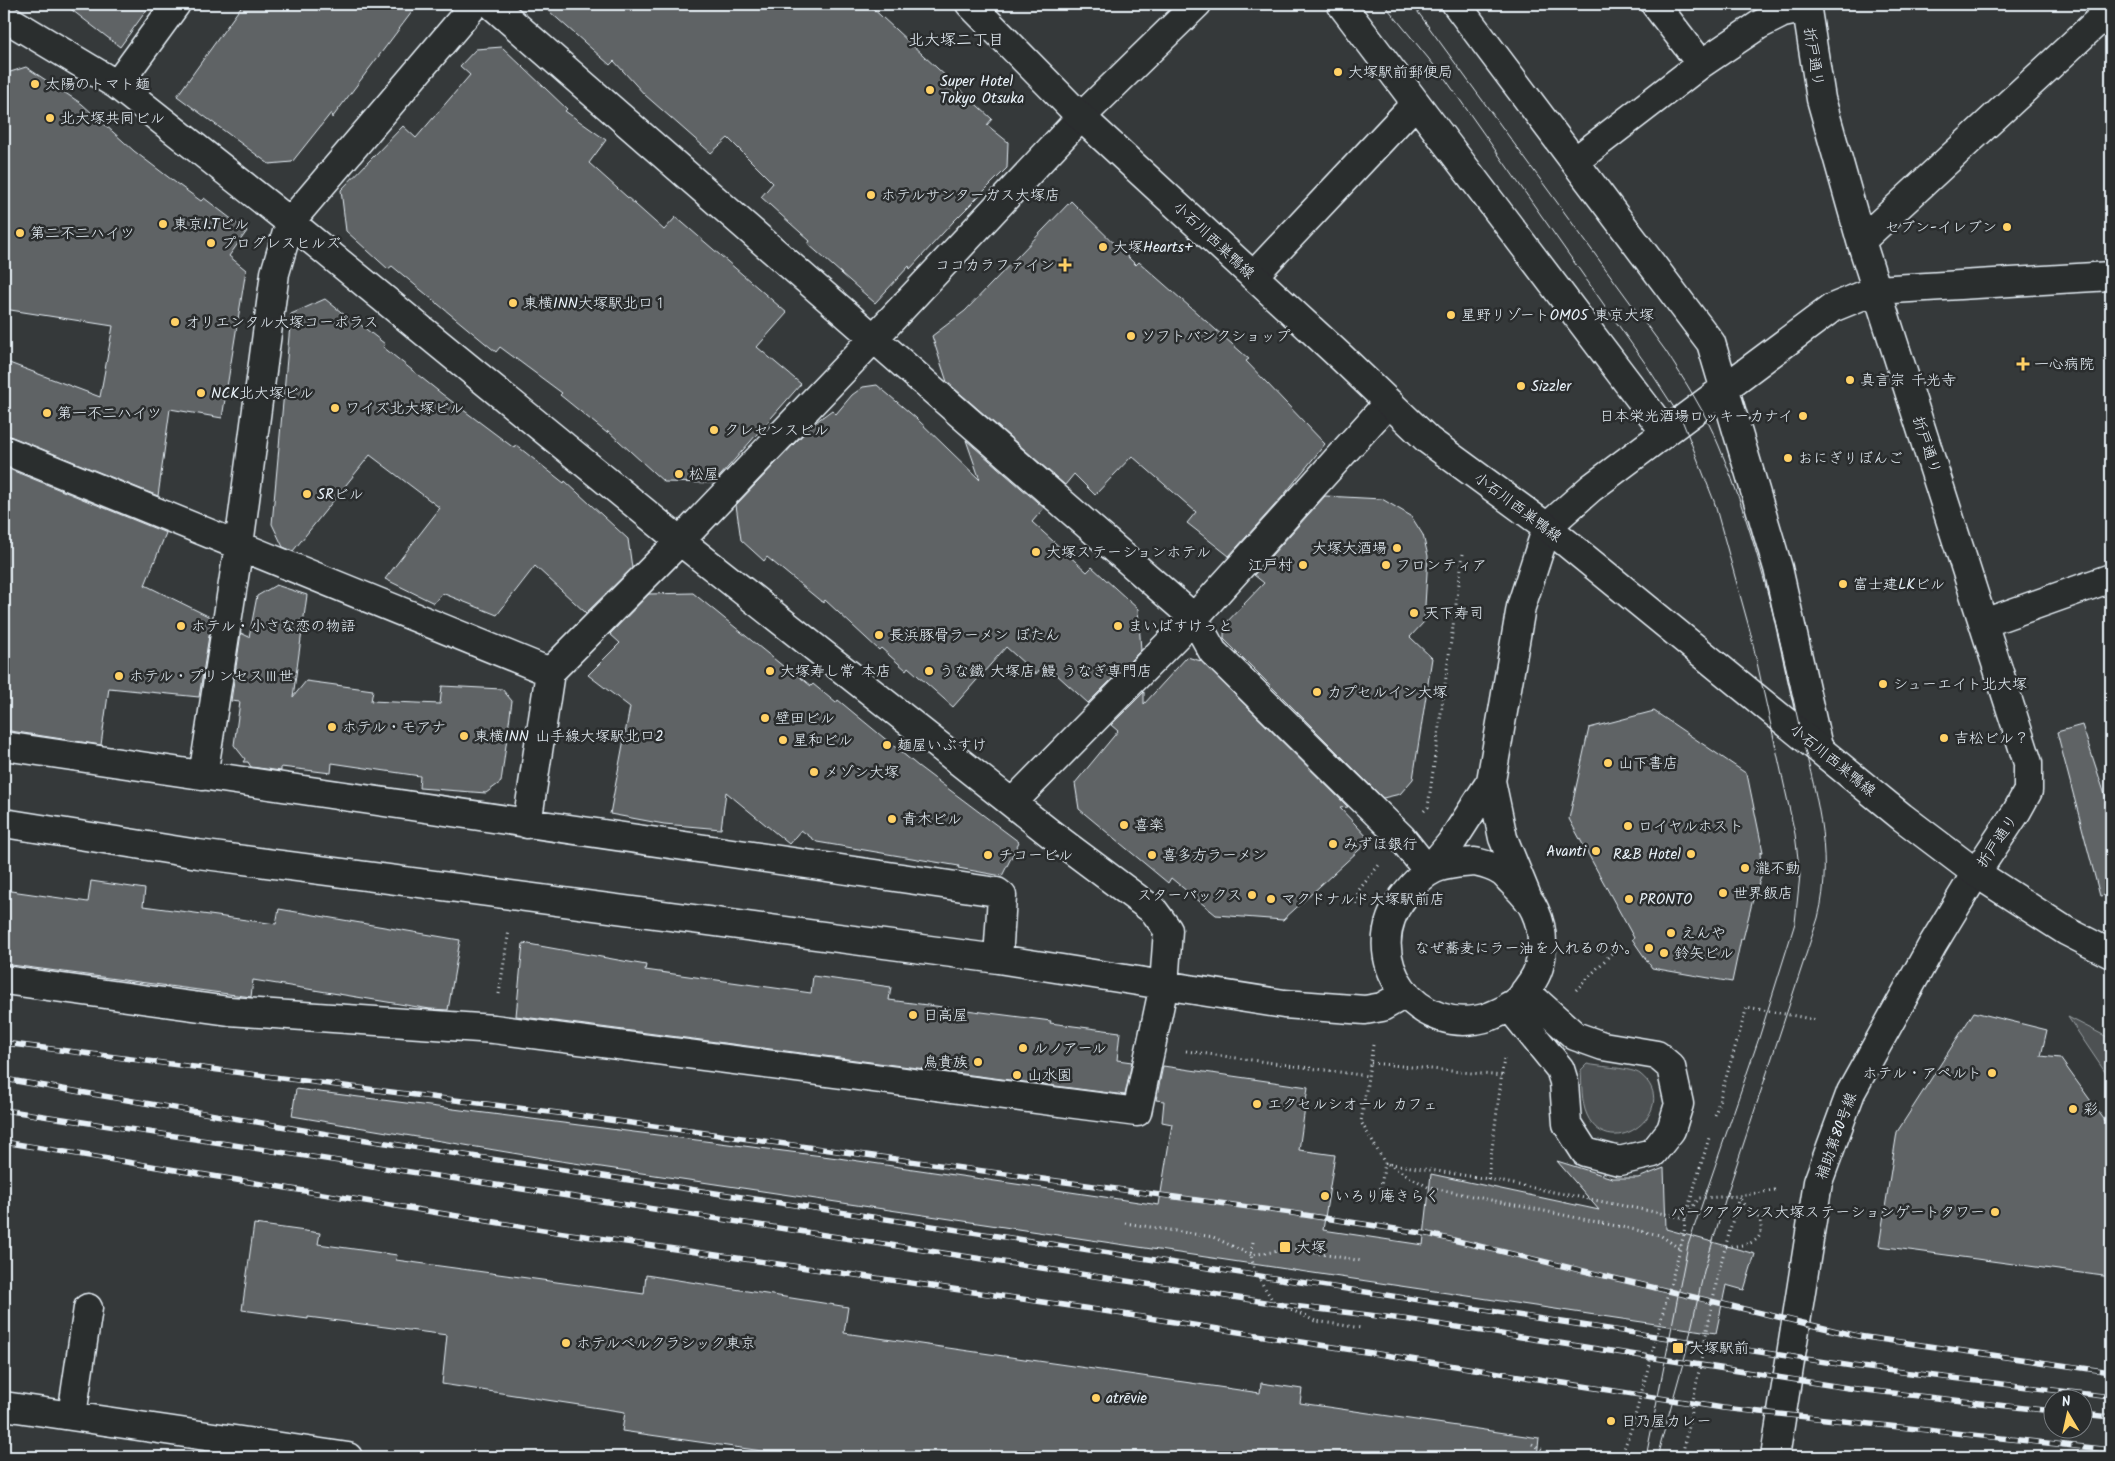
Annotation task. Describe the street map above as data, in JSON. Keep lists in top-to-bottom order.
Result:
{
  "streets": {
    "street": ["折戸通り", "小石川西巣鴨線", "補助第80号線"]
  },
  "crossings": [
    ["折戸通り", "小石川西巣鴨線"],
    ["折戸通り", "補助第80号線"],
    ["小石川西巣鴨線", "補助第80号線"]
  ],
  "districts": ["北大塚二丁目"],
  "places": {
    "other": [
      "大塚駅前郵便局",
      "太陽のトマト麺",
      "Super Hotel Tokyo Otsuka",
      "北大塚共同ビル",
      "ホテルサンターガス大塚店",
      "東京I.Tビル",
      "セブン-イレブン",
      "第二不二ハイツ",
      "プログレスヒルズ",
      "大塚Hearts+",
      "東横INN大塚駅北口１",
      "星野リゾートOMO5 東京大塚",
      "オリエンタル大塚コーポラス",
      "ソフトバンクショップ",
      "真言宗 千光寺",
      "Sizzler",
      "NCK北大塚ビル",
      "ワイズ北大塚ビル",
      "第一不二ハイツ",
      "日本栄光酒場ロッキーカナイ",
      "クレセンスビル",
      "おにぎりぼんご",
      "松屋",
      "SRビル",
      "大塚大酒場",
      "大塚ステーションホテル",
      "江戸村",
      "フロンティア",
      "富士建LKビル",
      "天下寿司",
      "ホテル・小さな恋の物語",
      "まいばすけっと",
      "長浜豚骨ラーメン ぼたん",
      "大塚寿し常 本店",
      "うな鐵 大塚店 鰻 うなぎ専門店",
      "ホテル・プリンセスⅢ世",
      "シューエイト北大塚",
      "カプセルイン大塚",
      "壁田ビル",
      "ホテル・モアナ",
      "東横INN 山手線大塚駅北口2",
      "吉松ビル？",
      "星和ビル",
      "麺屋いぶすけ",
      "山下書店",
      "メゾン大塚",
      "青木ビル",
      "喜楽",
      "ロイヤルホスト",
      "みずほ銀行",
      "Avanti",
      "R&B Hotel",
      "チコービル",
      "喜多方ラーメン",
      "瀧不動",
      "世界飯店",
      "スターバックス",
      "マクドナルド大塚駅前店",
      "PRONTO",
      "えんや",
      "なぜ蕎麦にラー油を入れるのか。",
      "鈴矢ビル",
      "日高屋",
      "ルノアール",
      "鳥貴族",
      "ホテル・アペルト",
      "山水園",
      "エクセルシオール カフェ",
      "彩",
      "いろり庵きらく",
      "パークアクシス大塚ステーションゲートタワー",
      "ホテルベルクラシック東京",
      "atrēvie",
      "日乃屋カレー"
    ],
    "health": ["ココカラファイン", "一心病院"],
    "transit": ["大塚", "大塚駅前"]
  },
  "north": "top"
}
